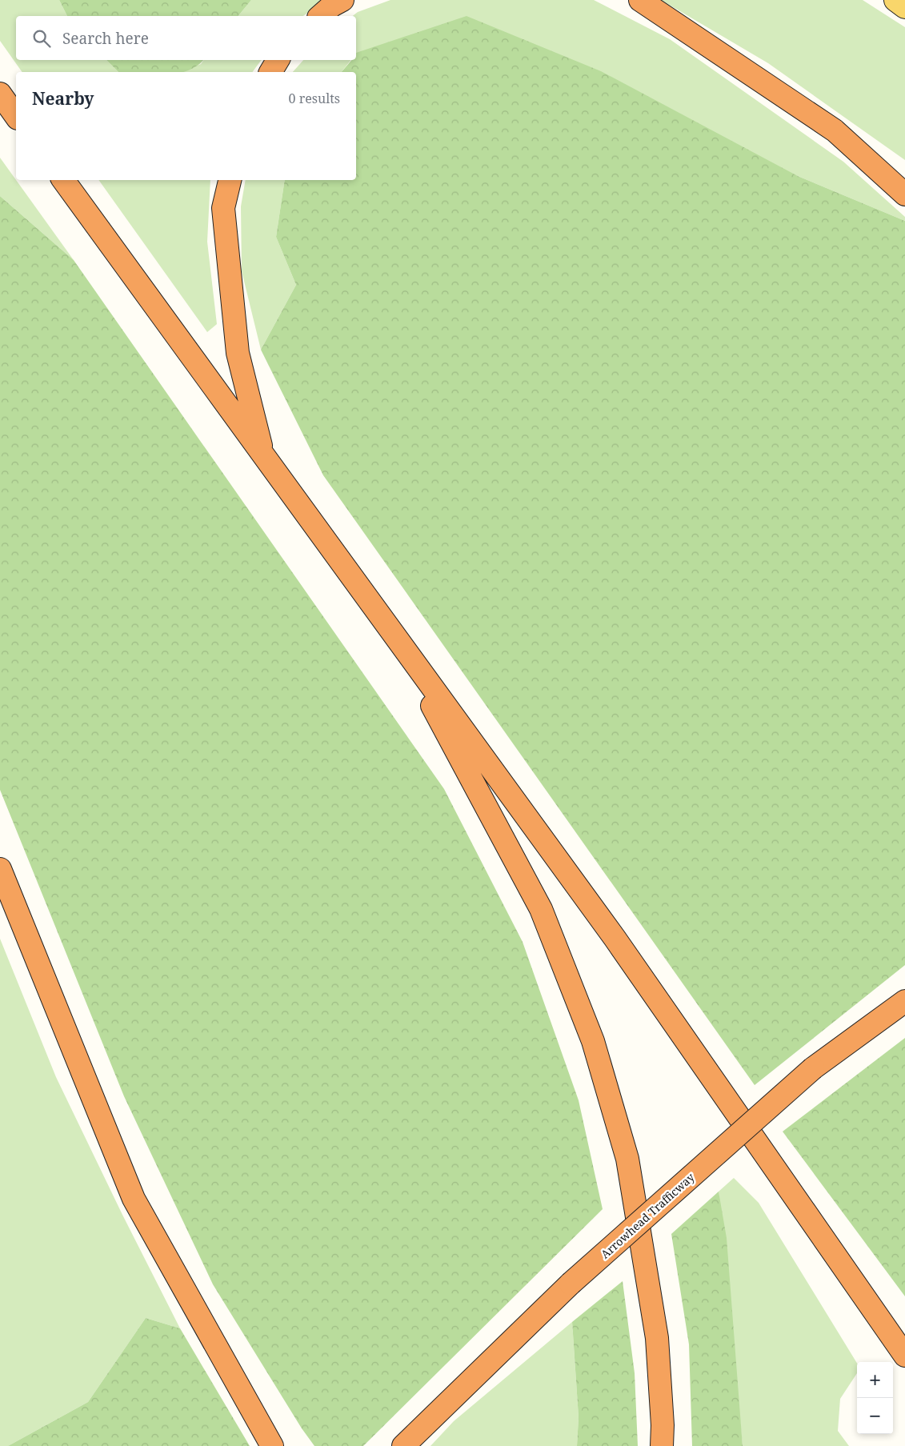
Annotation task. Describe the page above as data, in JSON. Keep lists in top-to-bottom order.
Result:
{
  "streets": {
    "highway": ["Arrowhead Trafficway"]
  },
  "page": {
    "search": "Search here",
    "heading": ["Nearby", "0 results"],
    "map_buttons": ["+", "−"]
  }
}
